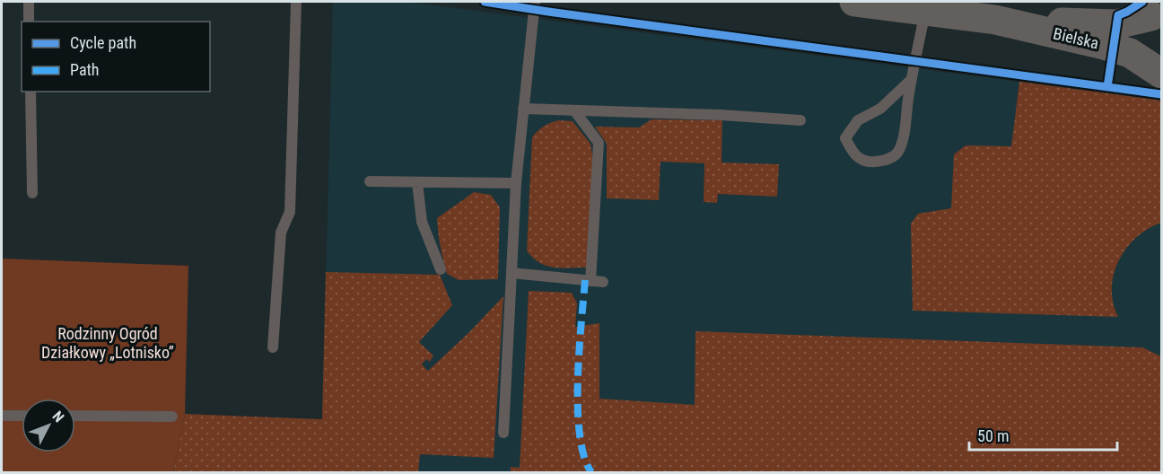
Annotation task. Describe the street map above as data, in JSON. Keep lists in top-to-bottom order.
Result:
{
  "streets": {
    "main road": ["Bielska"]
  },
  "parks": ["Rodzinny Ogród Działkowy „Lotnisko”"],
  "legend": ["Cycle path", "Path"],
  "scale_bar": "50 m",
  "north": "top right"
}
